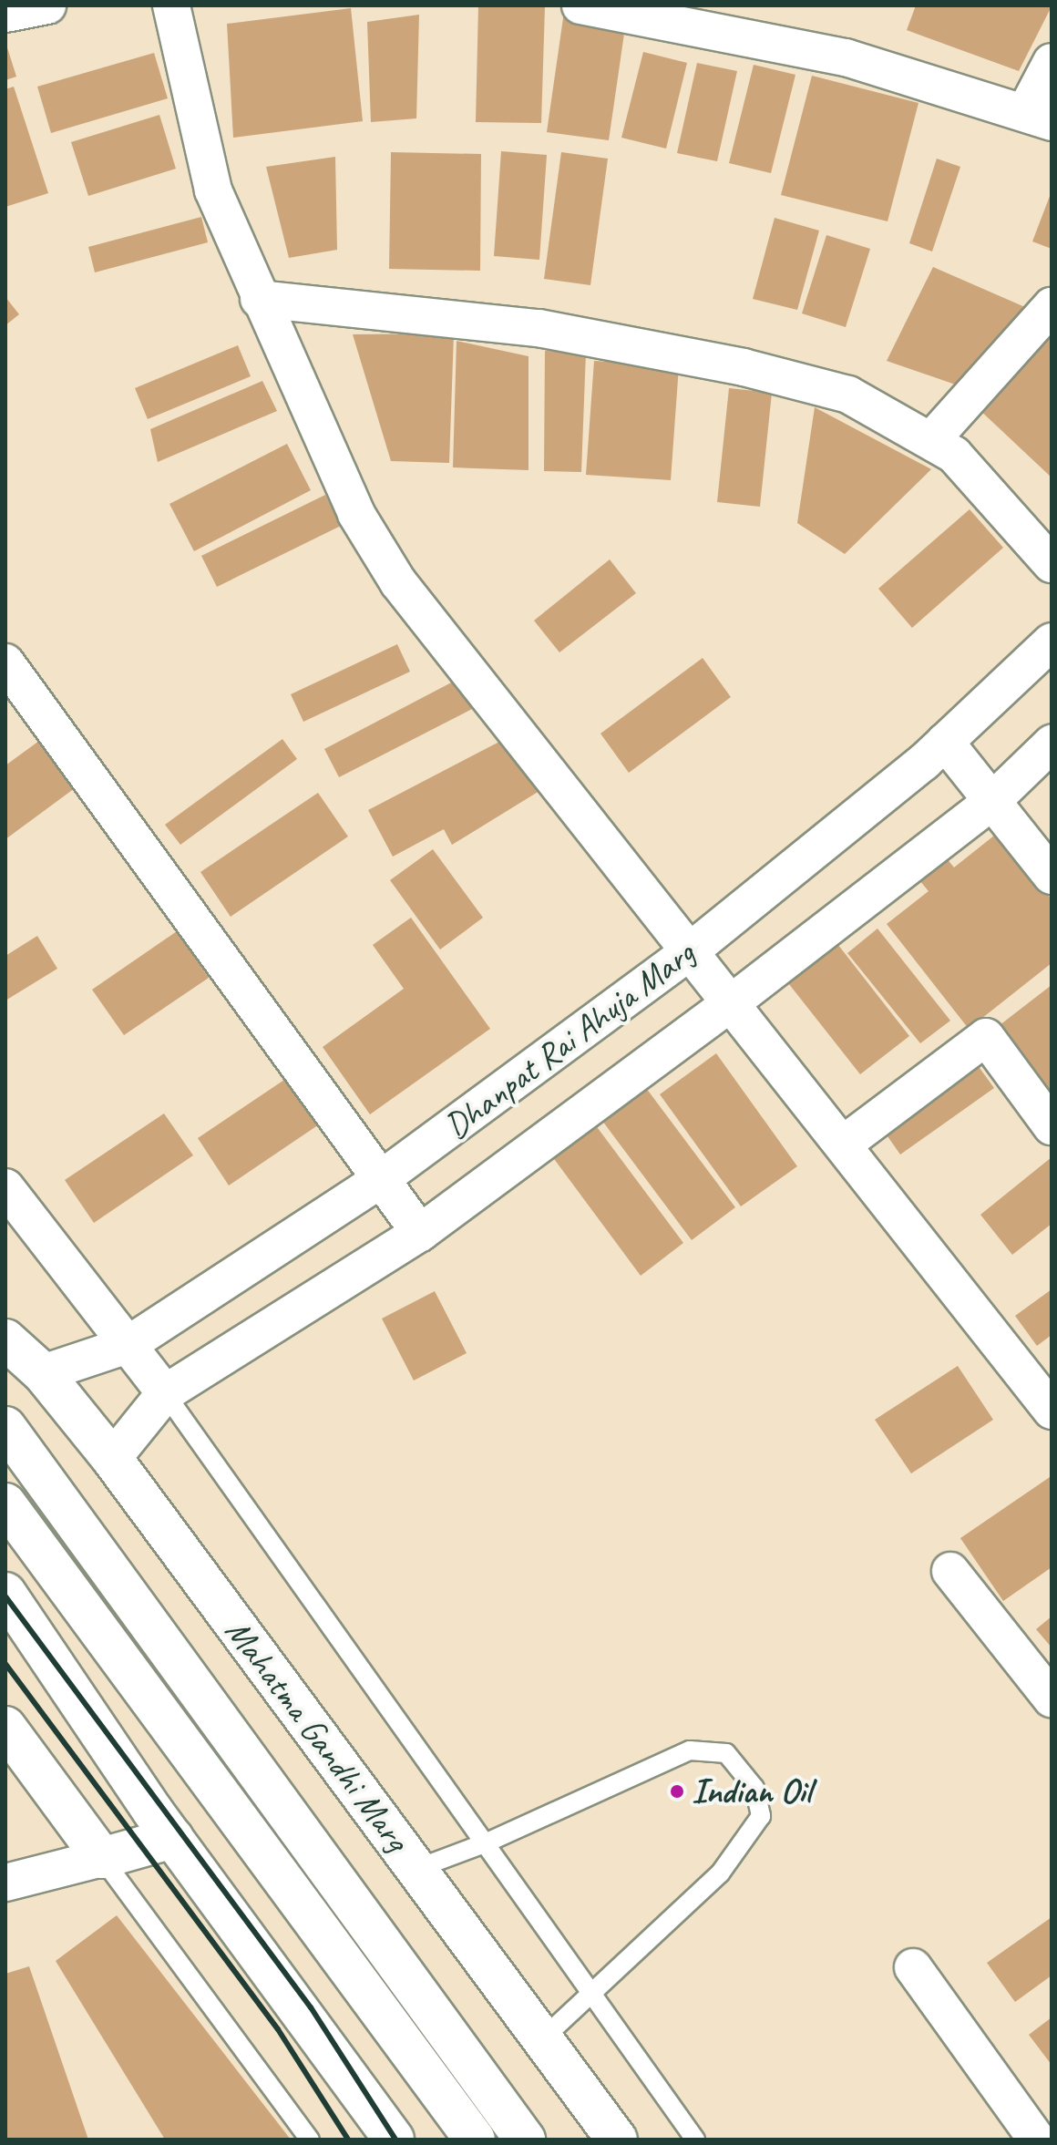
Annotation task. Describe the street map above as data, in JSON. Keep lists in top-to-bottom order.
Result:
{
  "streets": {
    "main road": ["Mahatma Gandhi Marg"],
    "street": ["Dhanpat Rai Ahuja Marg"]
  },
  "crossings": [
    ["Dhanpat Rai Ahuja Marg", "Mahatma Gandhi Marg"]
  ],
  "places": ["Indian Oil"]
}
